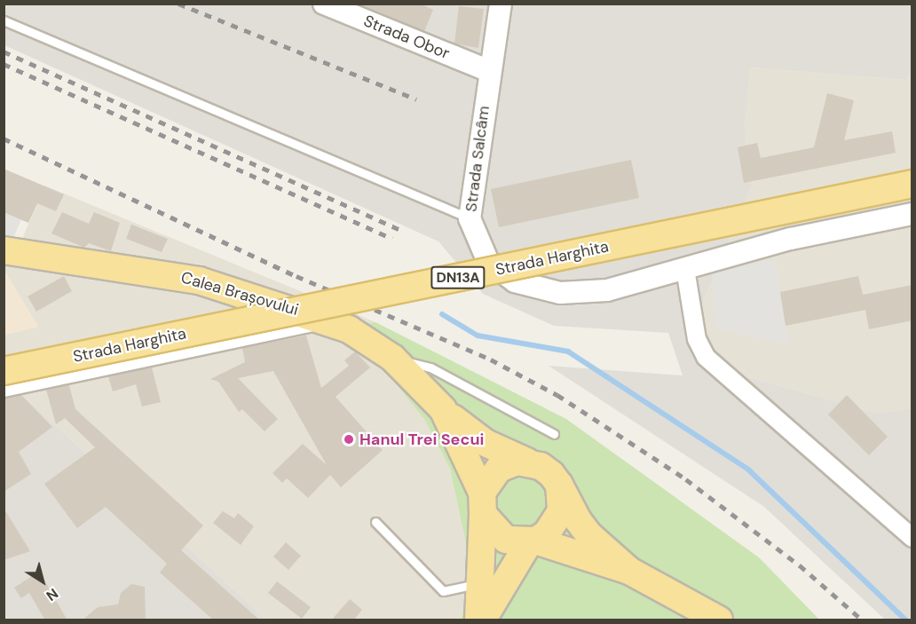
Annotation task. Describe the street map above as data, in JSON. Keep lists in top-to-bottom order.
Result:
{
  "streets": {
    "main road": ["Strada Harghita", "DN13A", "Calea Brașovului"],
    "street": ["Strada Obor", "Strada Salcâm"]
  },
  "crossings": [
    ["Strada Obor", "Strada Salcâm"]
  ],
  "places": ["Hanul Trei Secui"],
  "north": "bottom right"
}
